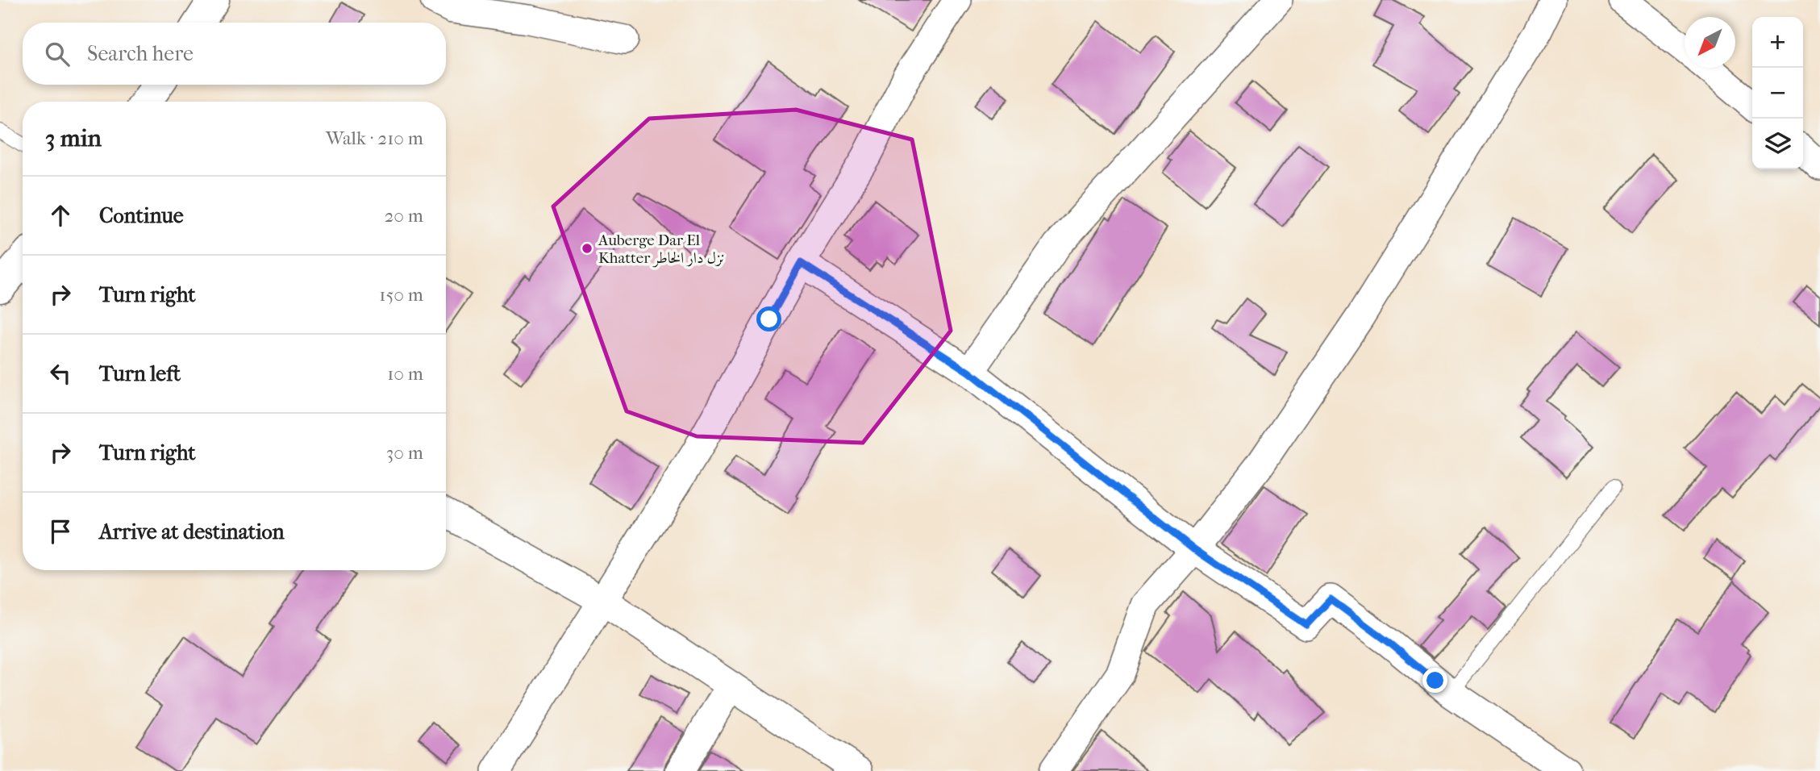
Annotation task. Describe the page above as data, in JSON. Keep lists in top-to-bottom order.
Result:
{
  "places": ["Auberge Dar El Khatter نزل دار الخاطر"],
  "north": "bottom left",
  "page": {
    "map_buttons": ["+", "−"],
    "search": "Search here",
    "heading": ["3 min", "Walk · 210 m"],
    "list": [
      ["Continue", "20 m"],
      ["Turn right", "150 m"],
      ["Turn left", "10 m"],
      ["Turn right", "30 m"],
      "Arrive at destination"
    ]
  }
}
